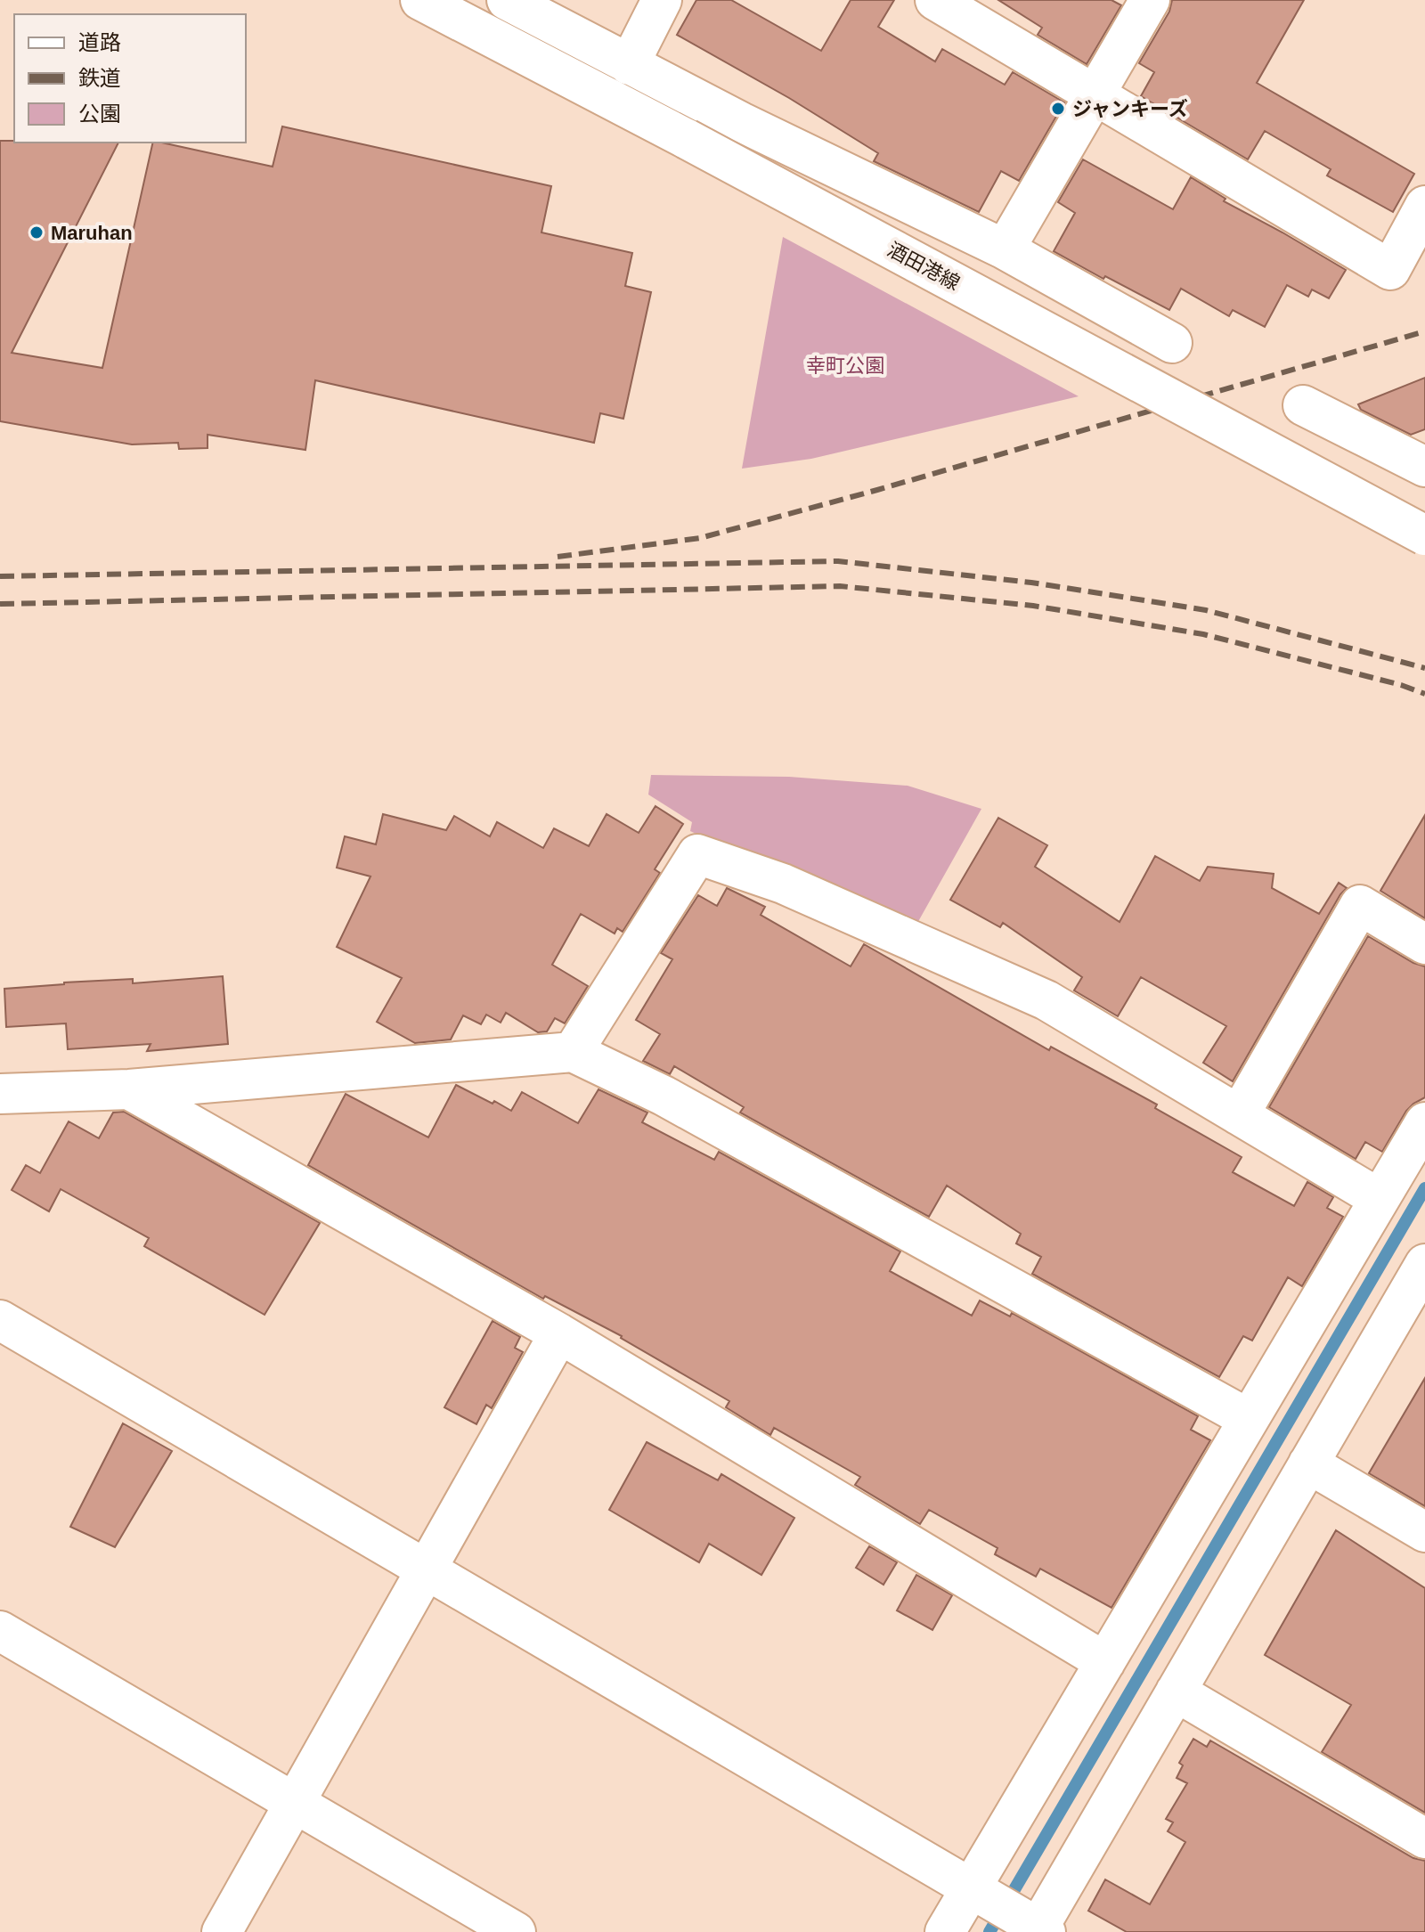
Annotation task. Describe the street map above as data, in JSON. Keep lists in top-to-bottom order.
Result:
{
  "streets": {
    "street": ["酒田港線"]
  },
  "parks": ["幸町公園"],
  "places": ["ジャンキーズ", "Maruhan"],
  "legend": ["道路", "鉄道", "公園"]
}
